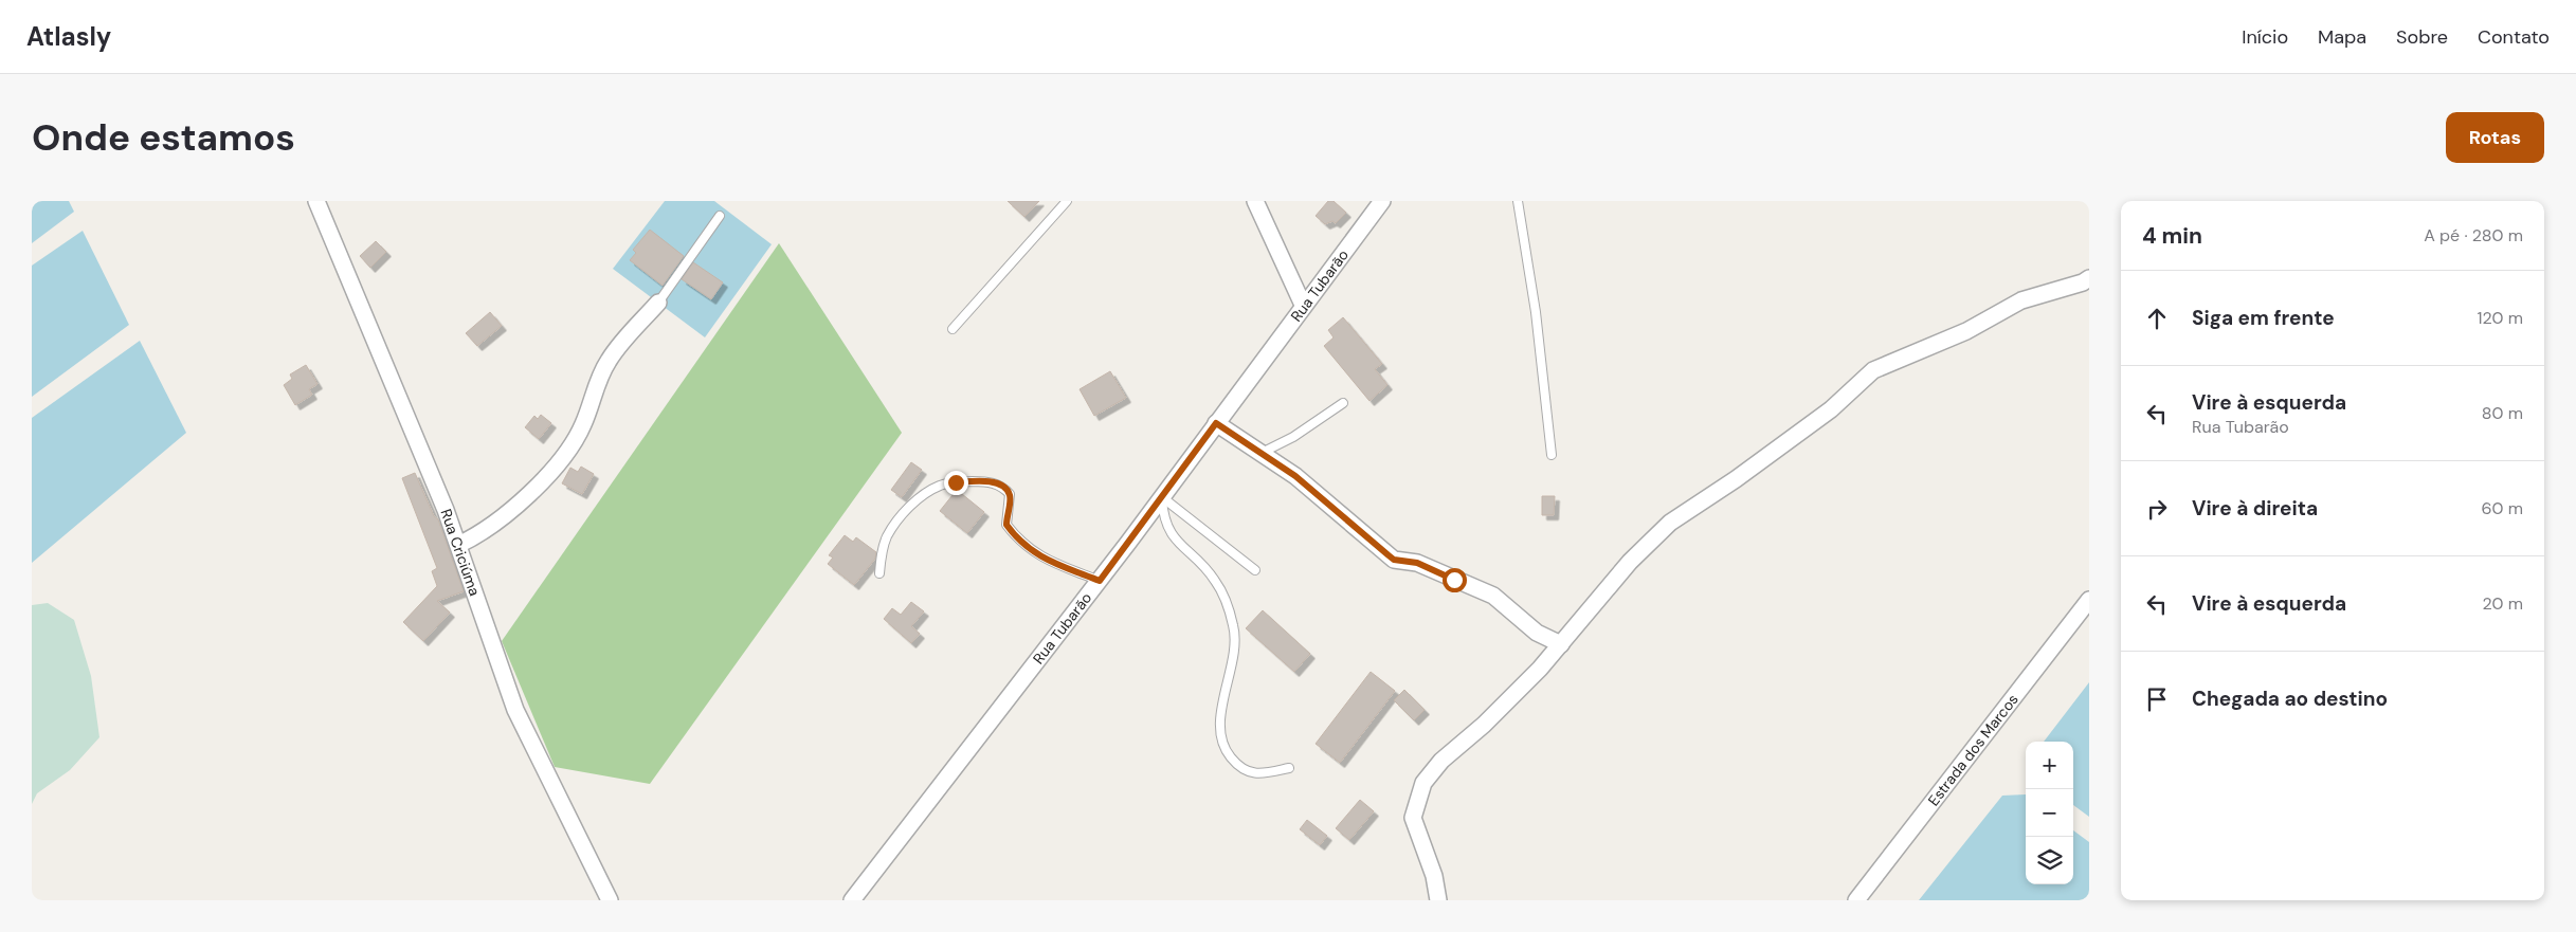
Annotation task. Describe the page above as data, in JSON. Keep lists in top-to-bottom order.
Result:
{
  "streets": {
    "street": ["Rua Tubarão", "Rua Criciúma", "Estrada dos Marcos"]
  },
  "page": {
    "header": "Atlasly",
    "nav": [
      "Início",
      "Mapa",
      "Sobre",
      "Contato"
    ],
    "buttons": "Rotas",
    "title": "Onde estamos",
    "heading": ["4 min", "A pé · 280 m"],
    "list": [
      ["Siga em frente", "120 m"],
      ["Vire à esquerda", "Rua Tubarão", "80 m"],
      ["Vire à direita", "60 m"],
      ["Vire à esquerda", "20 m"],
      "Chegada ao destino"
    ],
    "map_buttons": ["+", "−"]
  }
}
